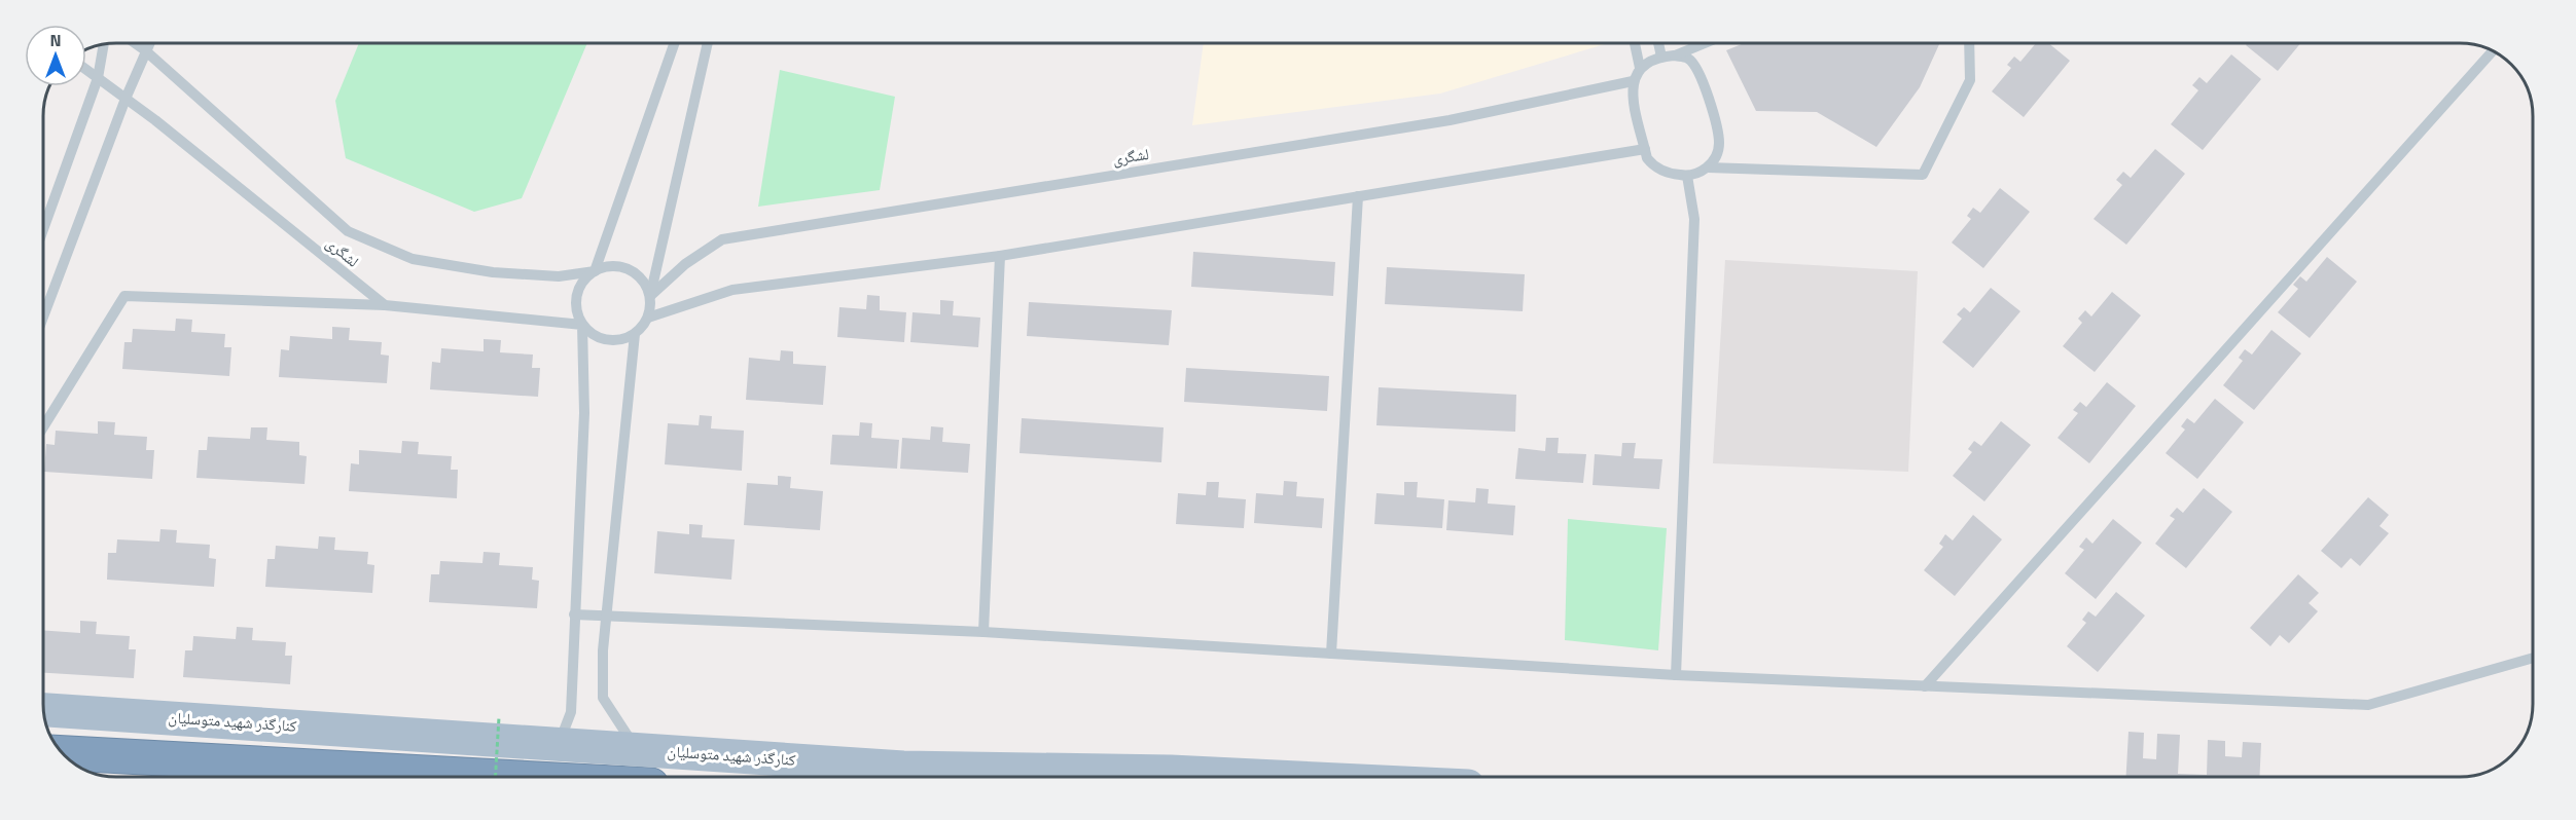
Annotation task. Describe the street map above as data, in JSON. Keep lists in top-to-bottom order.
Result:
{
  "streets": {
    "main road": ["کنارگذر شهید متوسلیان"],
    "lane": ["لشگری"]
  },
  "north": "top"
}
